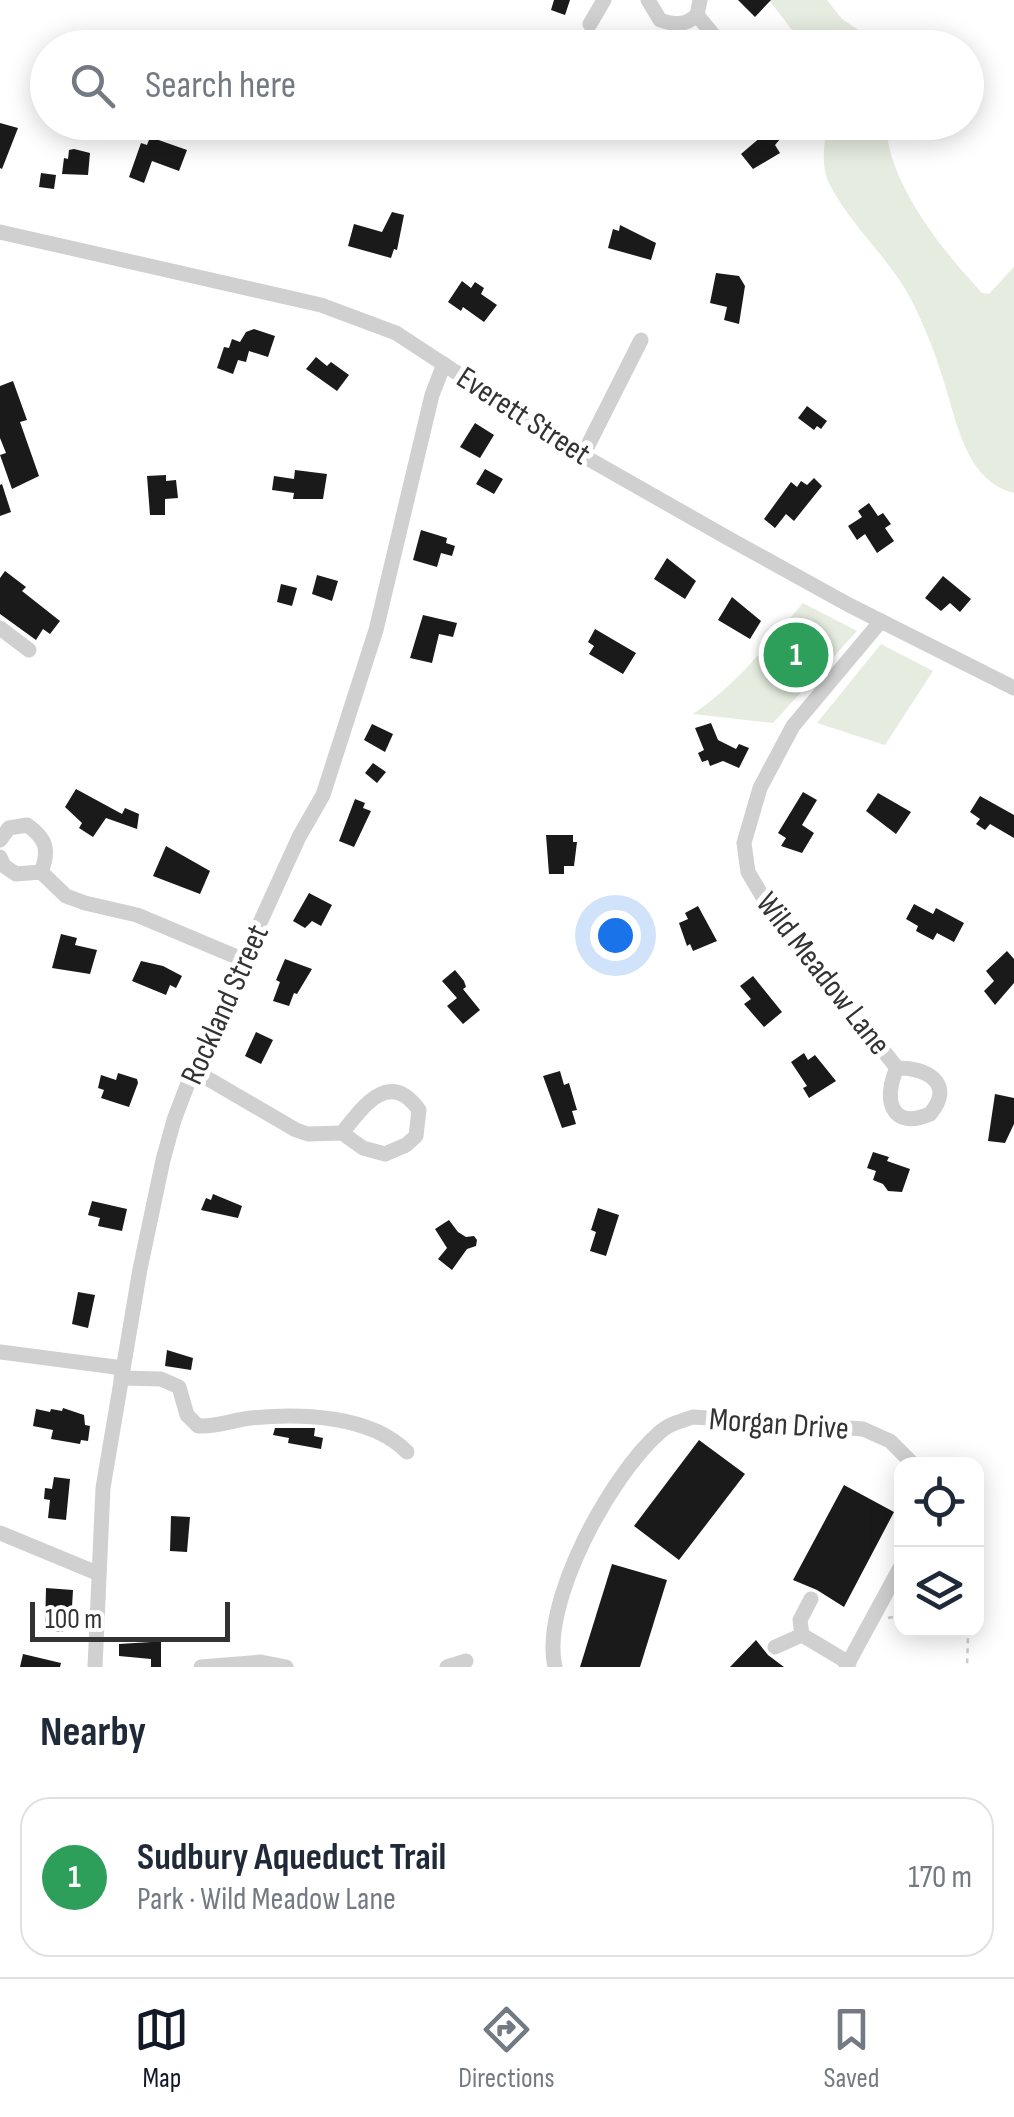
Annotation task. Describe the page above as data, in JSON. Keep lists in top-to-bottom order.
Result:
{
  "streets": {
    "street": [
      "Everett Street",
      "Wild Meadow Lane",
      "Rockland Street",
      "Morgan Drive"
    ]
  },
  "crossings": [
    ["Everett Street", "Wild Meadow Lane"],
    ["Everett Street", "Rockland Street"]
  ],
  "scale_bar": "100 m",
  "page": {
    "search": "Search here",
    "pins": "1",
    "scale": "100 m",
    "heading": "Nearby",
    "list": [
      {
        "mark": "1",
        "name": "Sudbury Aqueduct Trail",
        "note": "Park · Wild Meadow Lane",
        "value": "170 m"
      }
    ],
    "nav": ["Map", "Directions", "Saved"]
  }
}
